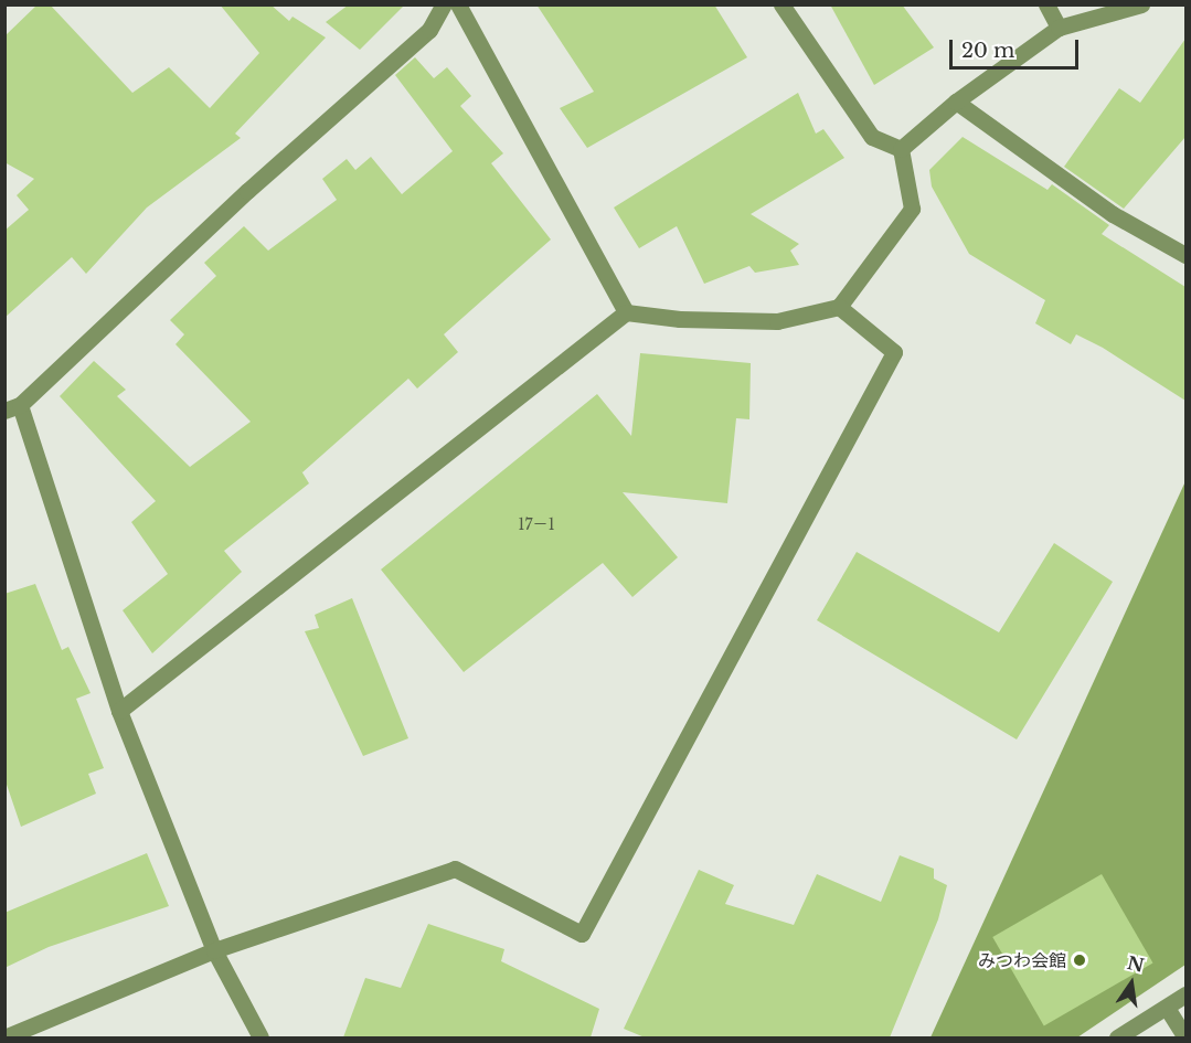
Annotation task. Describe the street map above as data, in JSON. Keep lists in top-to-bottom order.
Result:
{
  "places": ["みつわ会館"],
  "house_numbers": ["17－1"],
  "scale_bar": "20 m",
  "north": "top"
}
